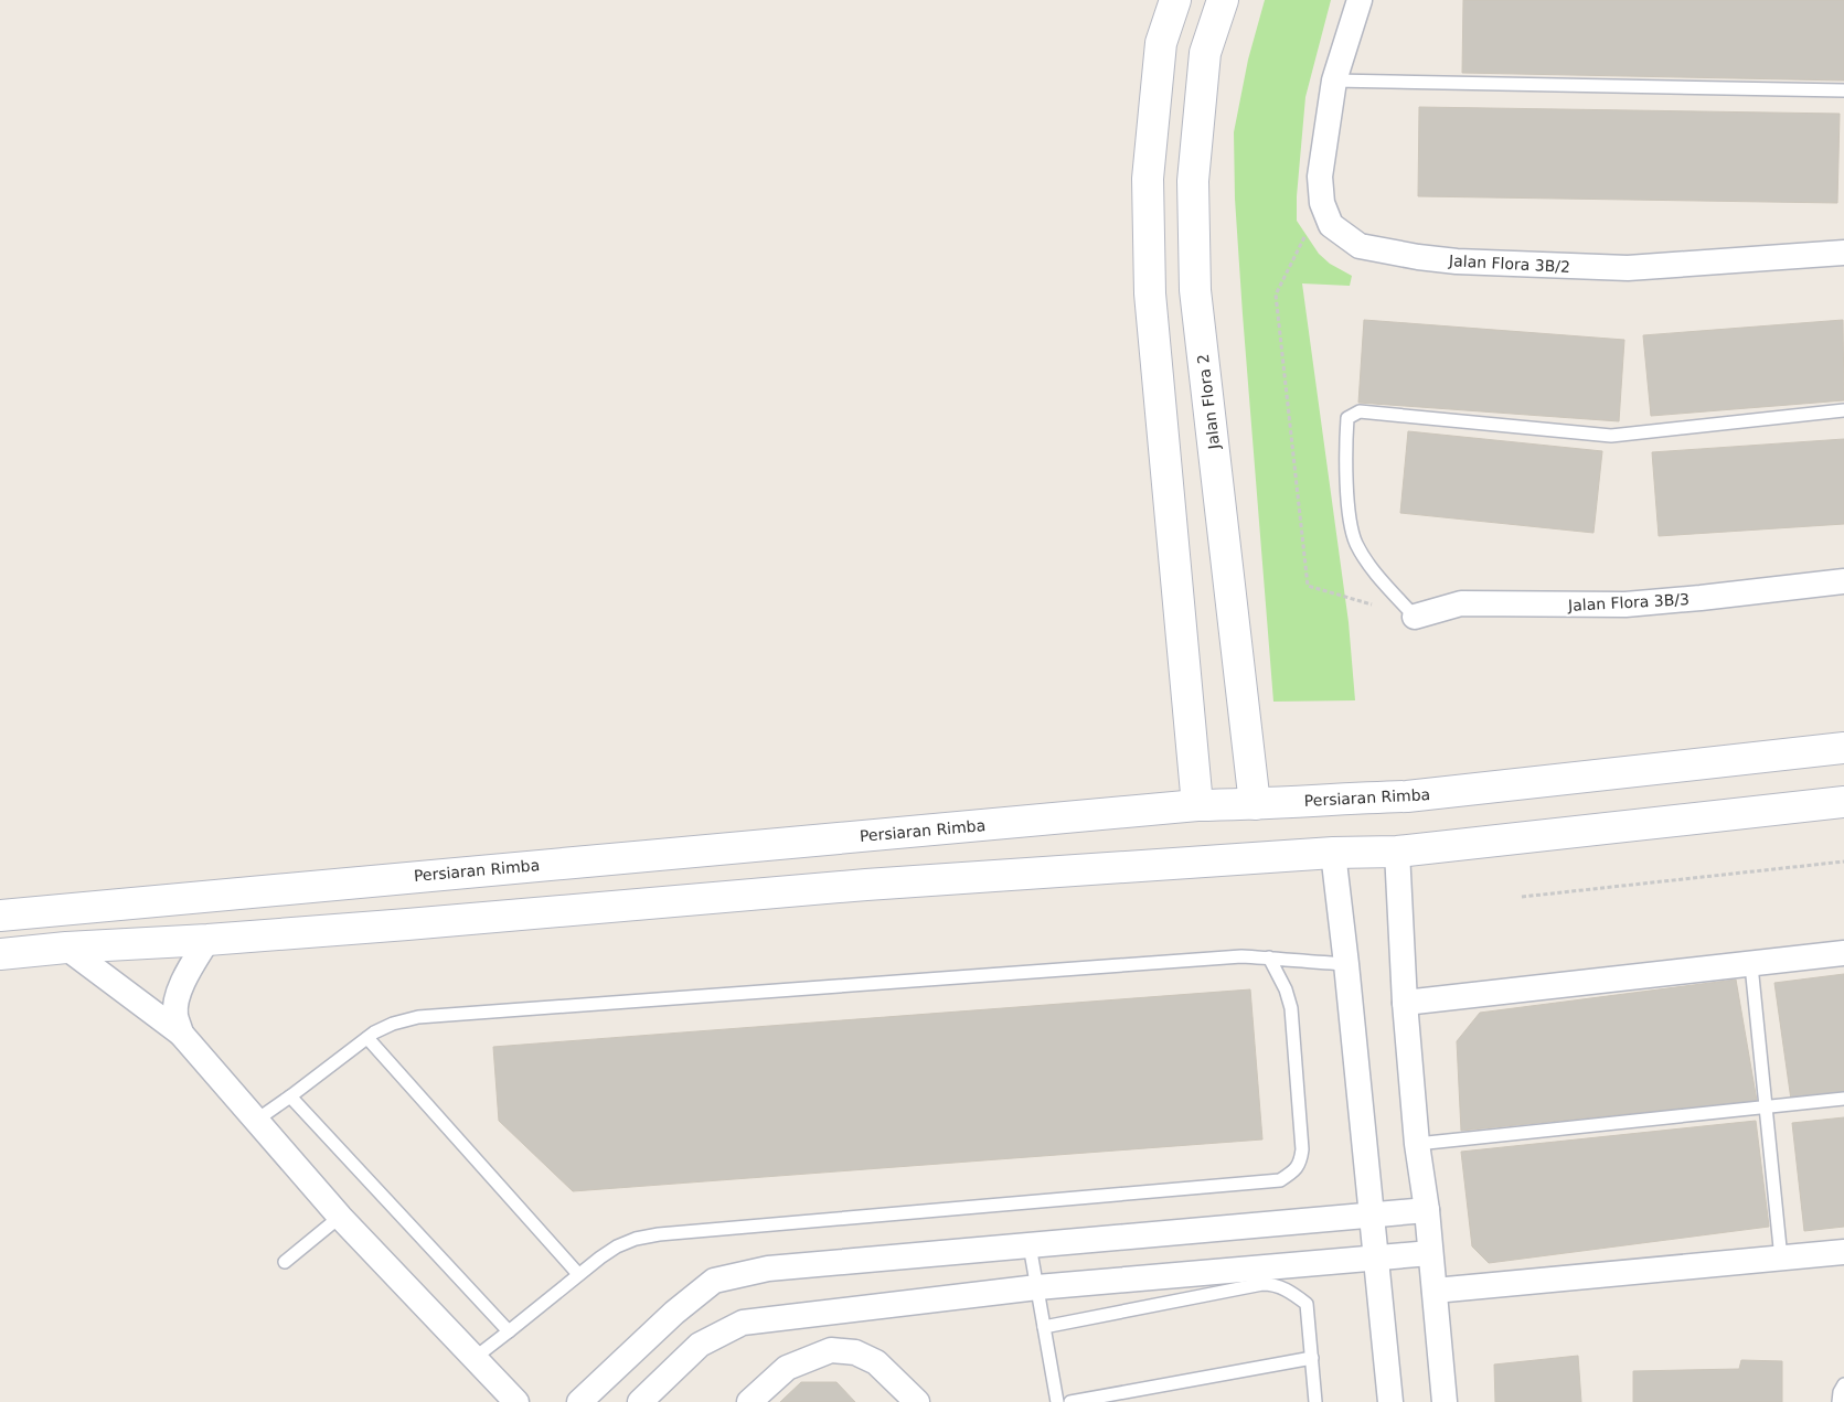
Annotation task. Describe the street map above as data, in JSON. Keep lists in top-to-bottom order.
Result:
{
  "streets": {
    "street": [
      "Jalan Flora 3B/2",
      "Jalan Flora 2",
      "Jalan Flora 3B/3",
      "Persiaran Rimba"
    ]
  },
  "crossings": [
    ["Jalan Flora 2", "Persiaran Rimba"]
  ]
}
